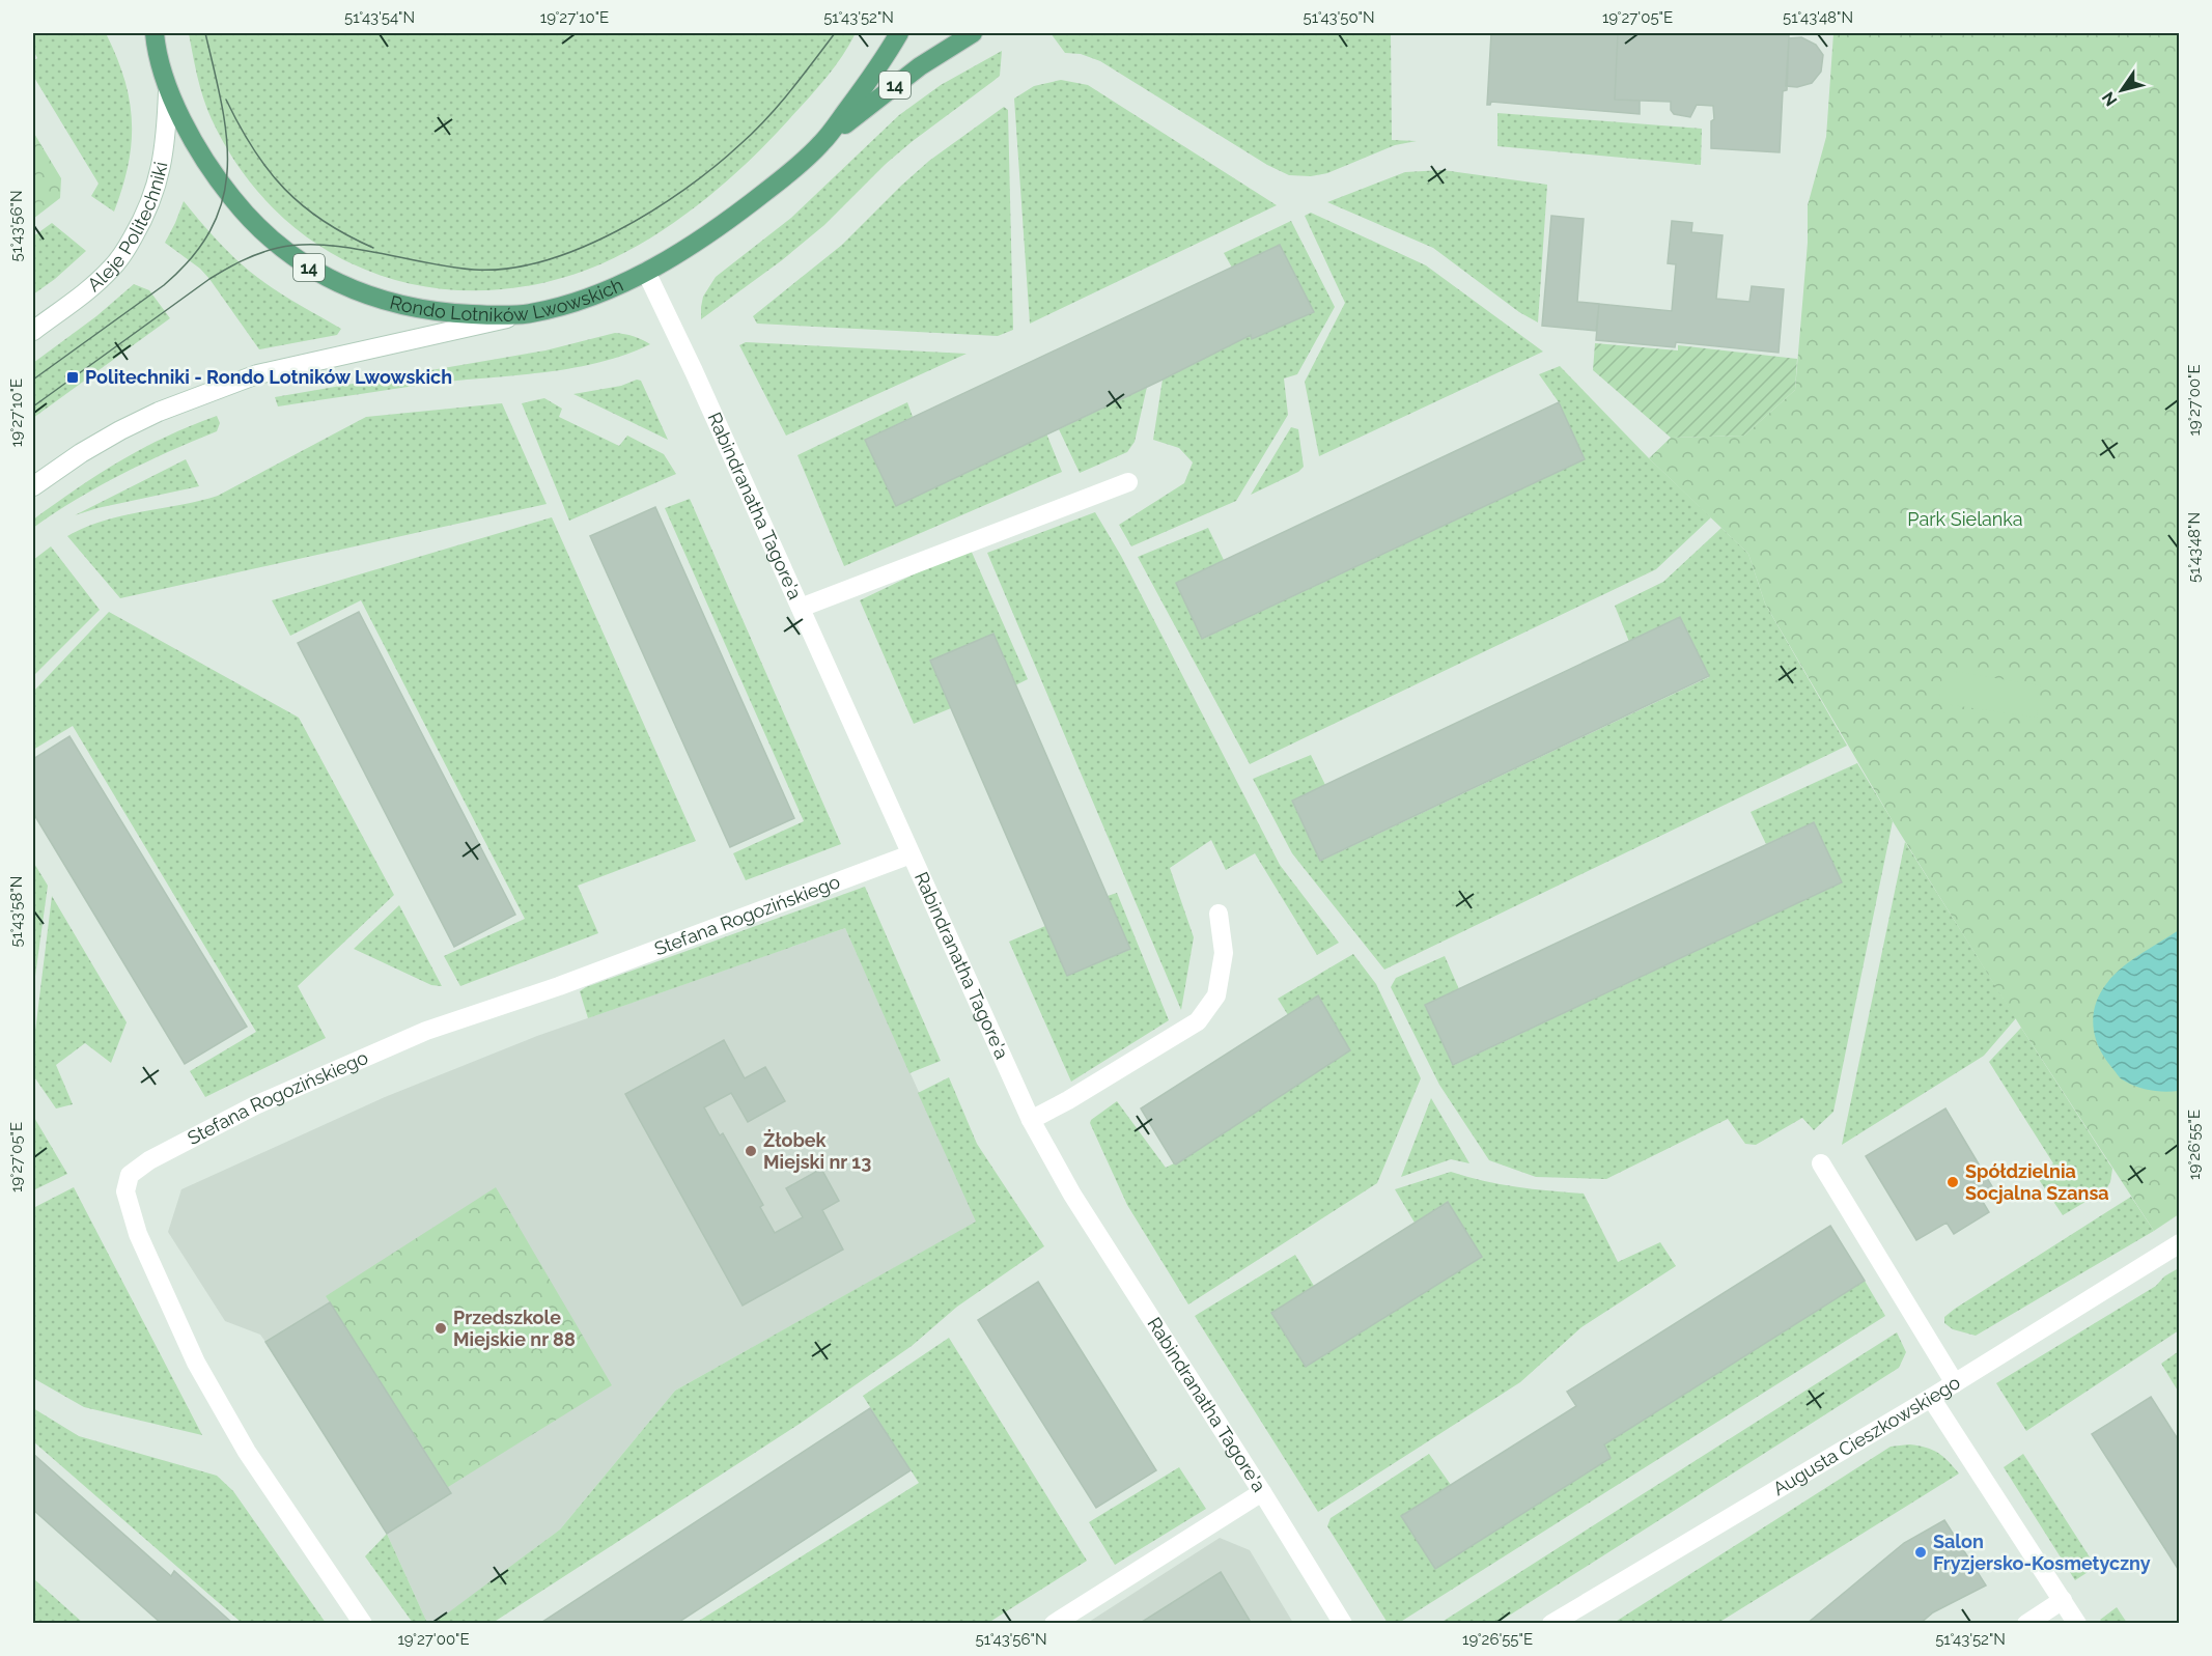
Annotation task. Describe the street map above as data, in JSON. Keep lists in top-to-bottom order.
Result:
{
  "streets": {
    "main road": ["14", "Rondo Lotników Lwowskich"],
    "street": [
      "Aleje Politechniki",
      "Rabindranatha Tagore'a",
      "Stefana Rogozińskiego",
      "Augusta Cieszkowskiego"
    ]
  },
  "crossings": [
    ["14", "Rondo Lotników Lwowskich"],
    ["Aleje Politechniki", "Rondo Lotników Lwowskich"],
    ["Rondo Lotników Lwowskich", "Rabindranatha Tagore'a"],
    ["Rabindranatha Tagore'a", "Stefana Rogozińskiego"]
  ],
  "parks": ["Park Sielanka"],
  "places": {
    "transit": ["Politechniki - Rondo Lotników Lwowskich"],
    "other": [
      "Żłobek Miejski nr 13",
      "Spółdzielnia Socjalna Szansa",
      "Przedszkole Miejskie nr 88",
      "Salon Fryzjersko-Kosmetyczny"
    ]
  },
  "north": "bottom left",
  "coordinates": [
    "51°43'54\"N",
    "19°27'10\"E",
    "51°43'52\"N",
    "51°43'50\"N",
    "19°27'05\"E",
    "51°43'48\"N",
    "51°43'56\"N",
    "19°27'00\"E",
    "51°43'58\"N",
    "19°26'55\"E"
  ]
}
